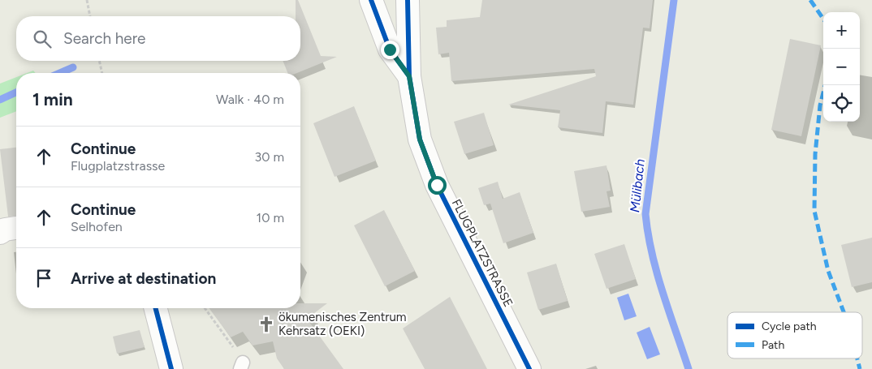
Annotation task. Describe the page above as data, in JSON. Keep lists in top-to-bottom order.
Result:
{
  "streets": {
    "street": ["FLUGPLATZSTRASSE"]
  },
  "water": ["Mülibach"],
  "places": {
    "church": ["ökumenisches Zentrum Kehrsatz (OEKI)"]
  },
  "legend": ["Cycle path", "Path"],
  "page": {
    "map_buttons": ["+", "−"],
    "search": "Search here",
    "heading": ["1 min", "Walk · 40 m"],
    "list": [
      ["Continue", "Flugplatzstrasse", "30 m"],
      ["Continue", "Selhofen", "10 m"],
      "Arrive at destination"
    ]
  }
}
